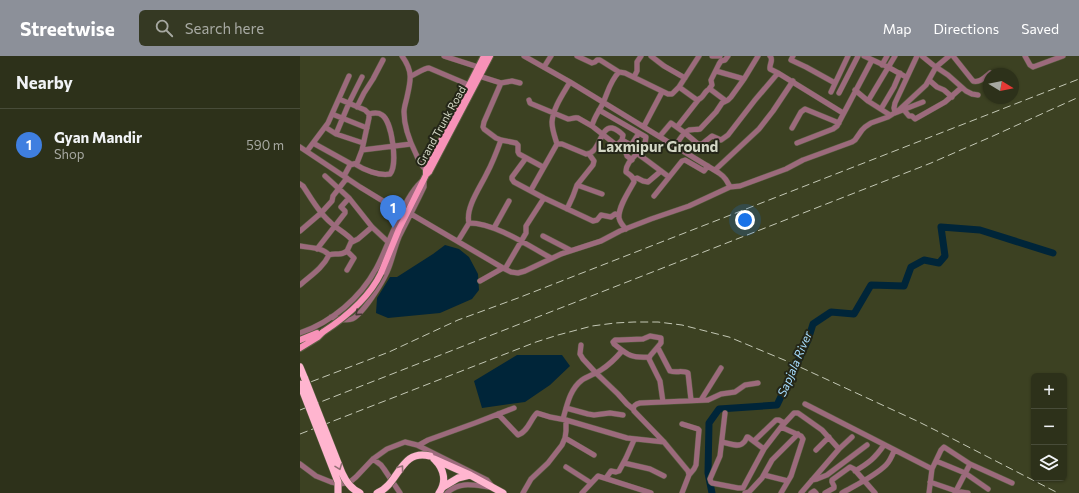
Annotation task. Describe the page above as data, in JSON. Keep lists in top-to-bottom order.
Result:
{
  "streets": {
    "main road": ["Grand Trunk Road"]
  },
  "districts": ["Laxmipur Ground"],
  "water": ["Sapjala River"],
  "north": "right",
  "page": {
    "header": "Streetwise",
    "search": "Search here",
    "nav": ["Map", "Directions", "Saved"],
    "heading": "Nearby",
    "list": [
      {
        "mark": "1",
        "name": "Gyan Mandir",
        "note": "Shop",
        "value": "590 m"
      }
    ],
    "pins": "1",
    "map_buttons": ["+", "−"]
  }
}
